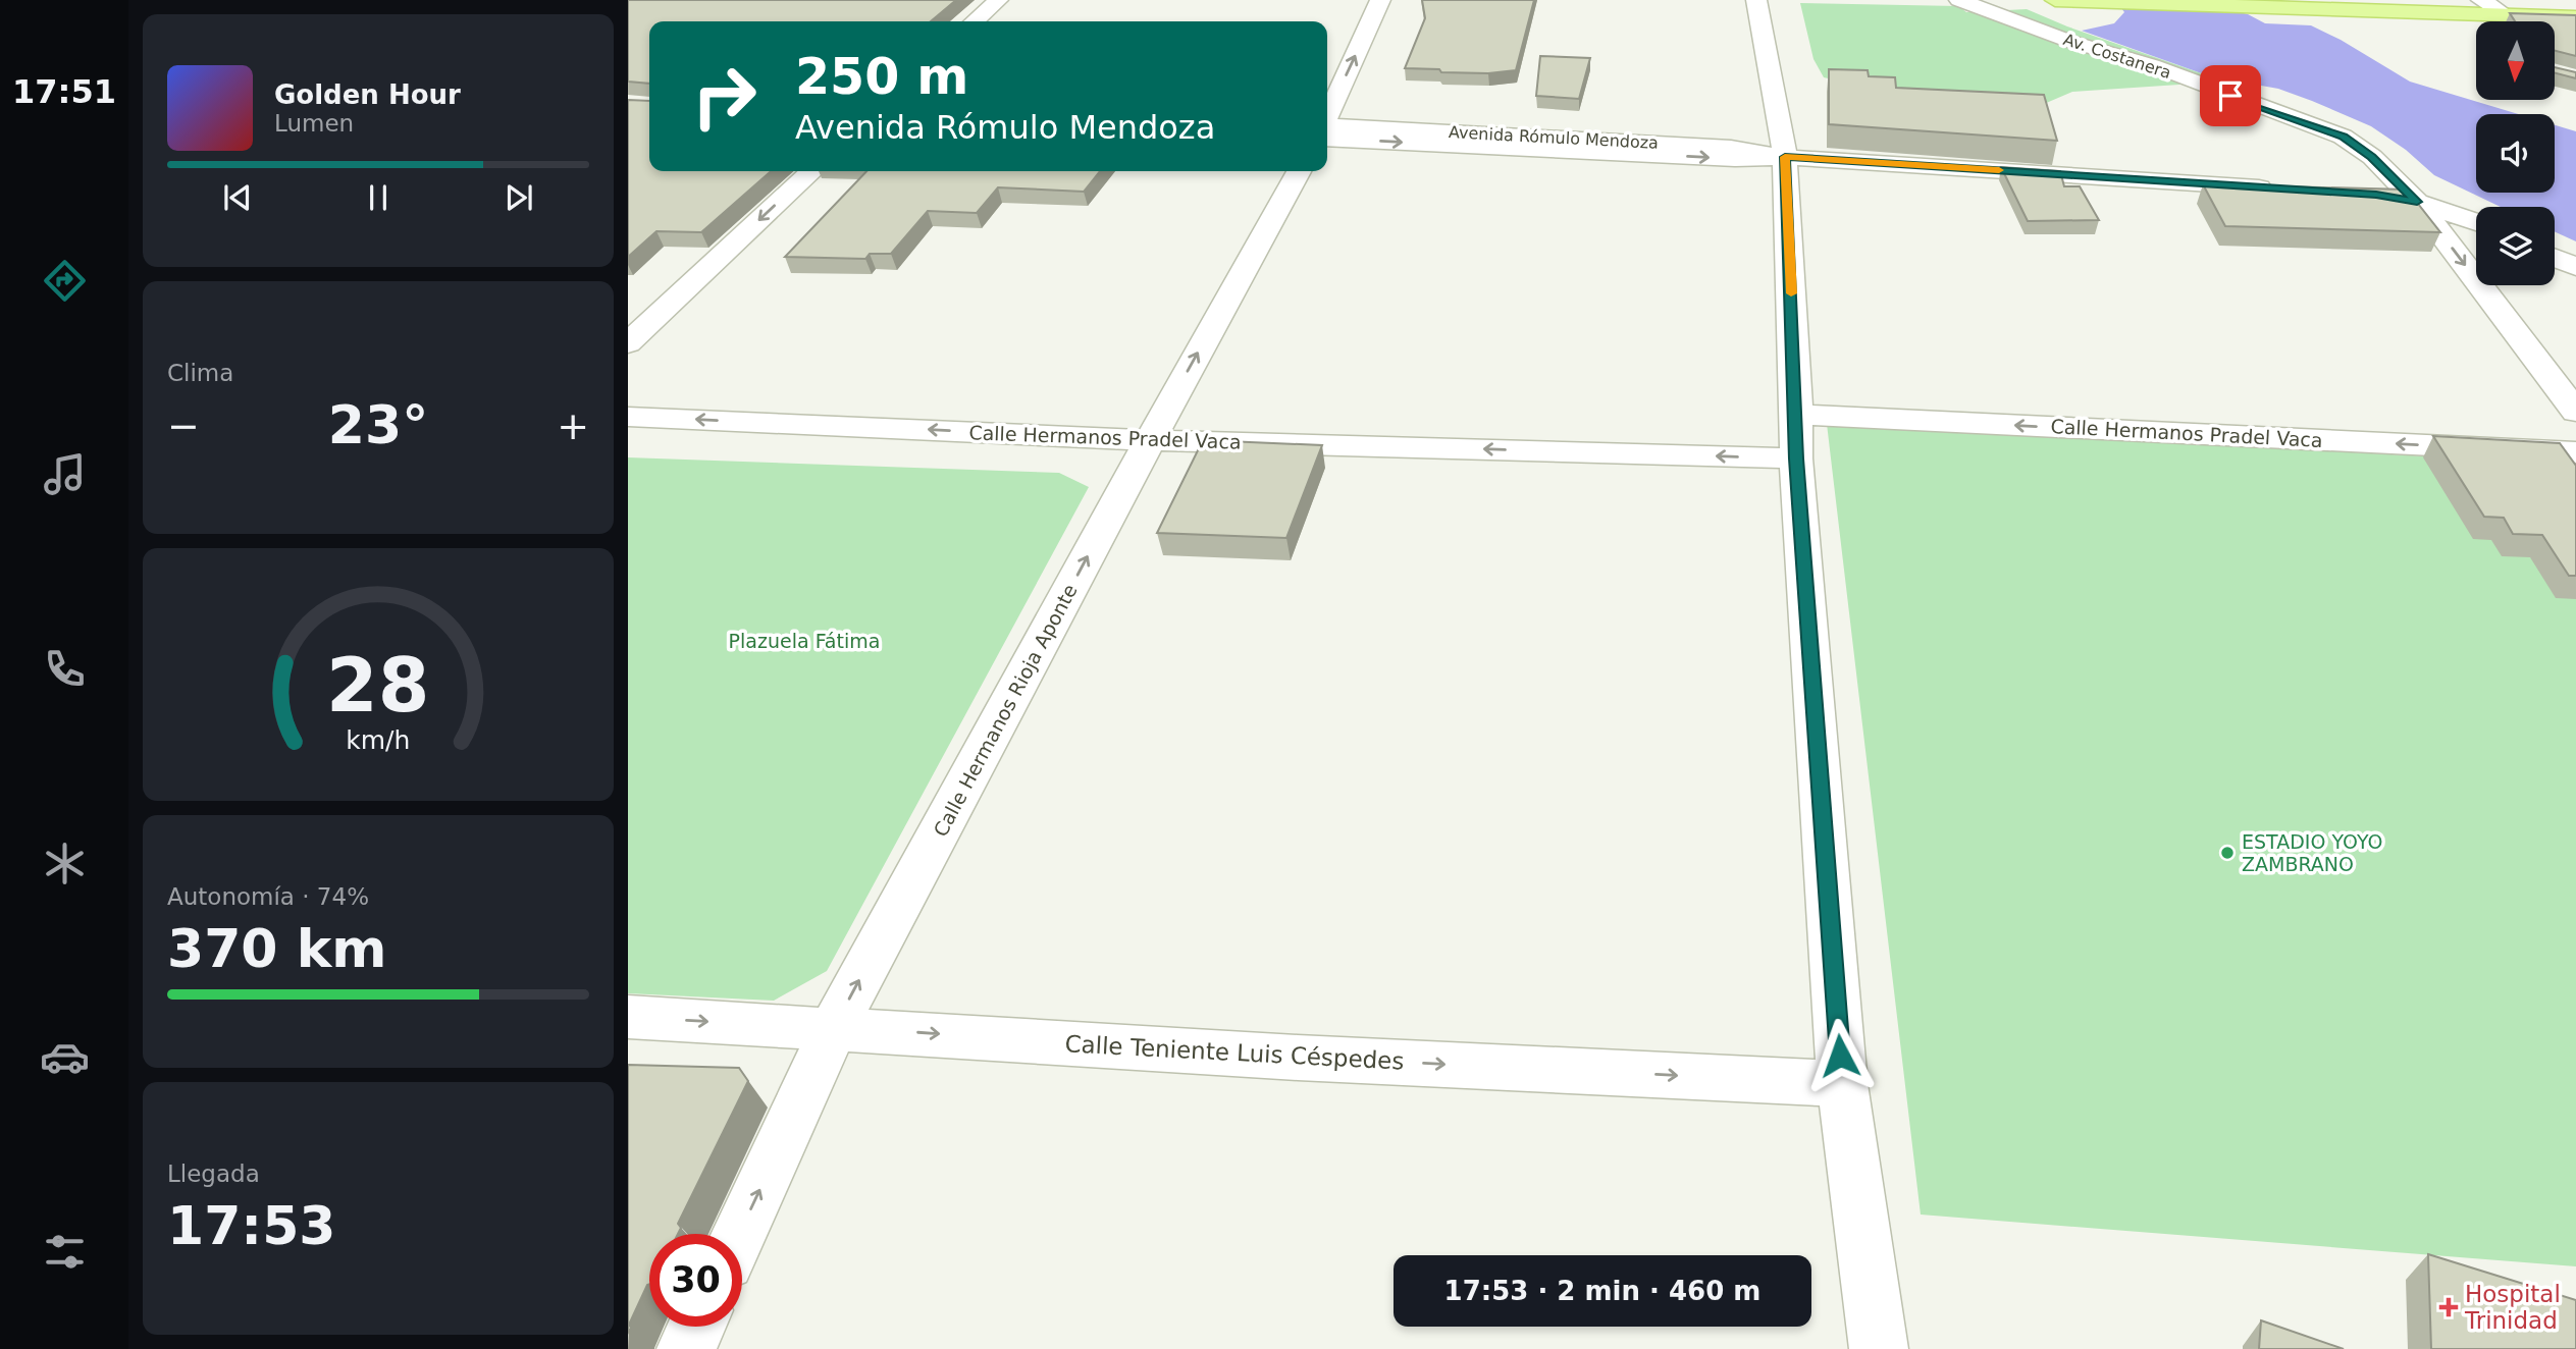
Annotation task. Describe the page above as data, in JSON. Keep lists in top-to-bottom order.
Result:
{
  "streets": {
    "street": [
      "Av. Costanera",
      "Avenida Rómulo Mendoza",
      "Calle Hermanos Pradel Vaca",
      "Calle Hermanos Rioja Aponte",
      "Calle Teniente Luis Céspedes"
    ]
  },
  "crossings": [
    ["Calle Hermanos Pradel Vaca", "Calle Hermanos Rioja Aponte"],
    ["Calle Hermanos Rioja Aponte", "Calle Teniente Luis Céspedes"]
  ],
  "one_way": ["Calle Hermanos Pradel Vaca", "Calle Hermanos Rioja Aponte", "Calle Teniente Luis Céspedes"],
  "parks": ["Plazuela Fátima"],
  "places": {
    "other": ["ESTADIO YOYO ZAMBRANO"],
    "health": ["Hospital Trinidad"]
  },
  "north": "bottom",
  "page": {
    "tabs": "17:51",
    "turn": ["250 m", "Avenida Rómulo Mendoza"],
    "song": ["Golden Hour", "Lumen"],
    "tile": [
      "Clima",
      ["Autonomía · 74%", "370 km"],
      ["Llegada", "17:53"]
    ],
    "heat": ["−", "23°", "+"],
    "limit": "30",
    "trip": "17:53 · 2 min · 460 m",
    "gauge": ["28", "km/h"]
  }
}
